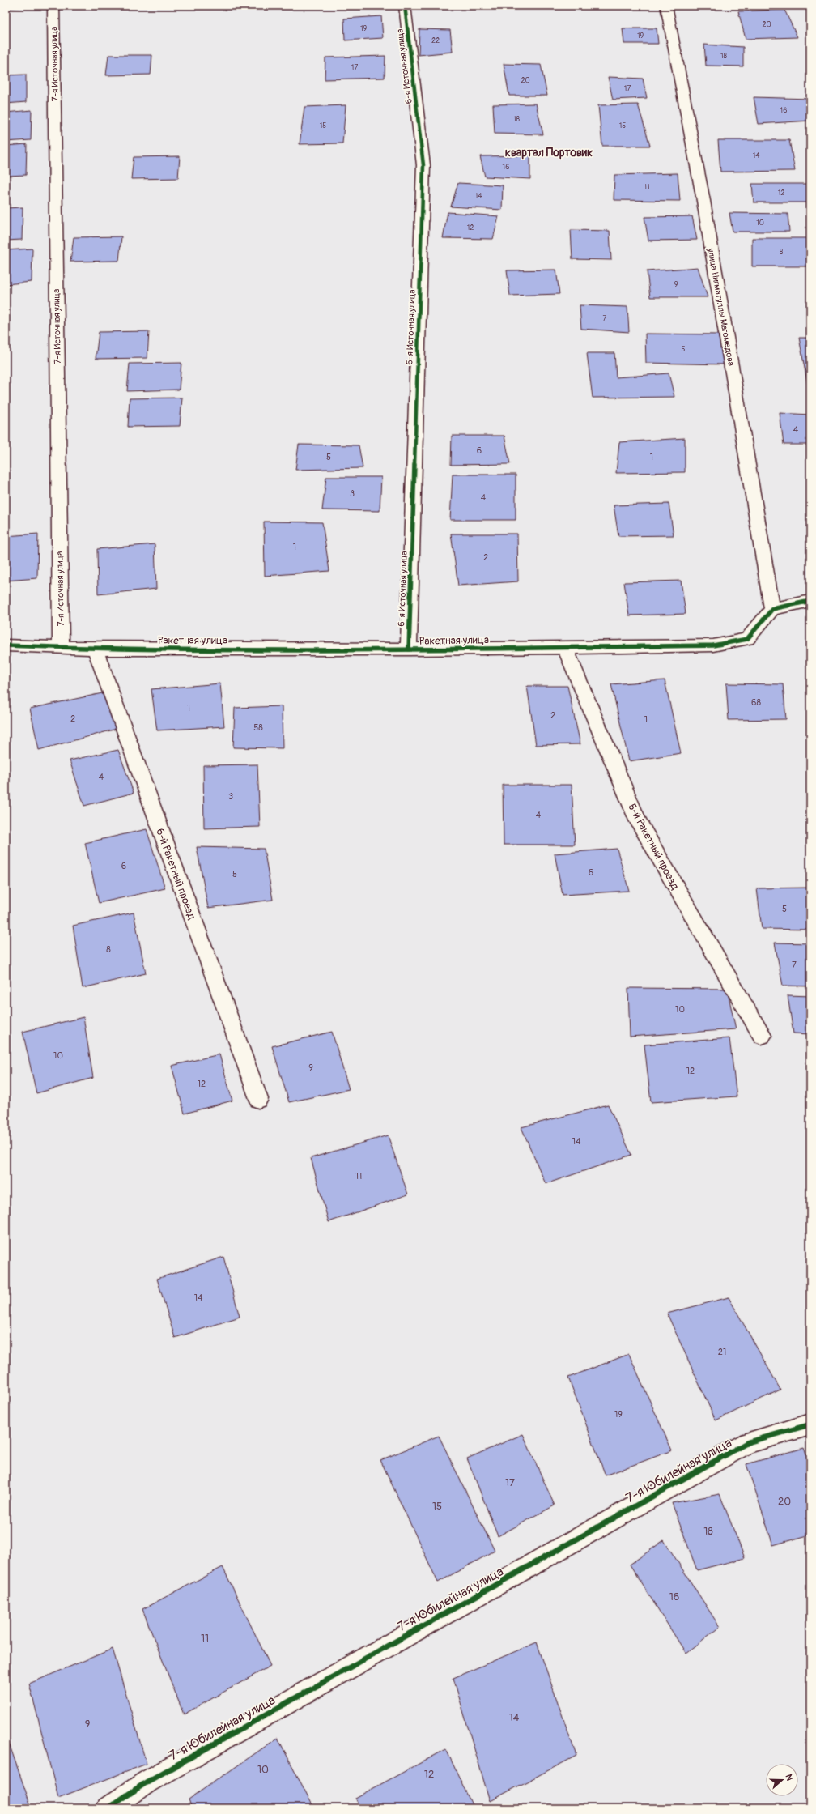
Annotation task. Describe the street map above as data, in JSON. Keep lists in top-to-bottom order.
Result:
{
  "streets": {
    "street": [
      "7-я Источная улица",
      "6-я Источная улица",
      "улица Нигматуллы Магомедова",
      "Ракетная улица",
      "5-й Ракетный проезд",
      "6-й Ракетный проезд",
      "7-я Юбилейная улица"
    ]
  },
  "crossings": [
    ["7-я Источная улица", "Ракетная улица"],
    ["6-я Источная улица", "Ракетная улица"],
    ["улица Нигматуллы Магомедова", "Ракетная улица"],
    ["Ракетная улица", "5-й Ракетный проезд"],
    ["Ракетная улица", "6-й Ракетный проезд"]
  ],
  "districts": ["квартал Портовик"],
  "house_numbers": [
    "20",
    "19",
    "19",
    "22",
    "18",
    "17",
    "20",
    "17",
    "16",
    "18",
    "15",
    "15",
    "14",
    "16",
    "11",
    "12",
    "14",
    "10",
    "12",
    "8",
    "9",
    "7",
    "5",
    "4",
    "6",
    "5",
    "1",
    "3",
    "4",
    "1",
    "2",
    "68",
    "1",
    "2",
    "2",
    "1",
    "58",
    "4",
    "3",
    "4",
    "6",
    "6",
    "5",
    "5",
    "8",
    "7",
    "10",
    "10",
    "9",
    "12",
    "12",
    "14",
    "11",
    "14",
    "21",
    "19",
    "17",
    "20",
    "15",
    "18",
    "16",
    "11",
    "14",
    "9",
    "10",
    "12"
  ],
  "north": "right"
}
